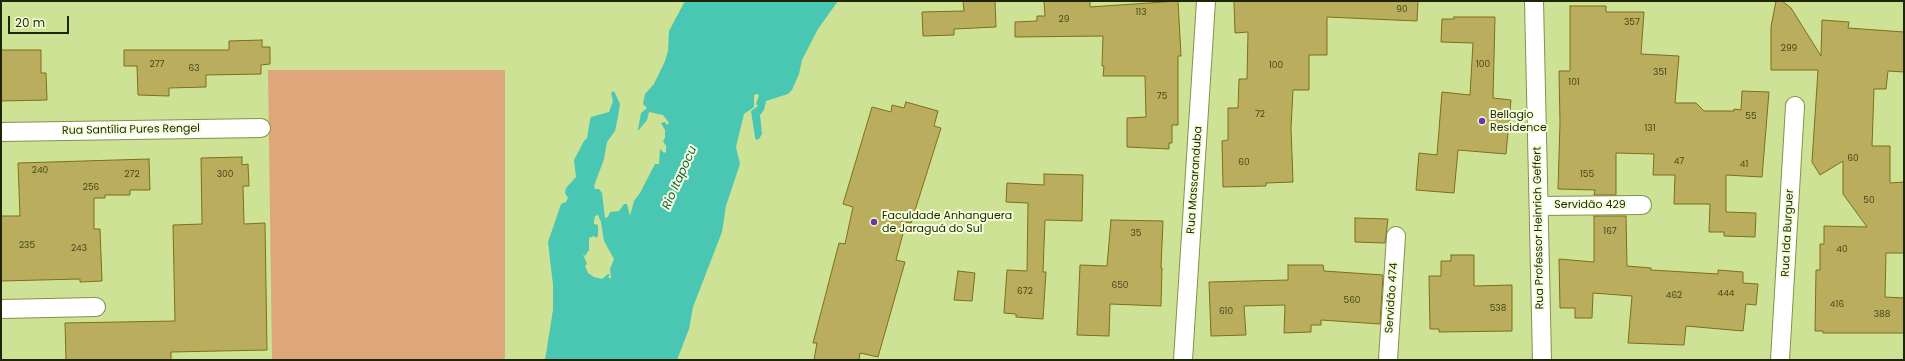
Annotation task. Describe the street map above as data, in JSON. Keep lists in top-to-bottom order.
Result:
{
  "streets": {
    "street": [
      "Rua Santília Pures Rengel",
      "Rua Massaranduba",
      "Servidão 429",
      "Rua Professor Heinrich Geffert",
      "Rua Ida Burguer",
      "Servidão 474"
    ]
  },
  "crossings": [
    ["Servidão 429", "Rua Professor Heinrich Geffert"]
  ],
  "water": ["Rio Itapocu"],
  "places": ["Bellagio Residence", "Faculdade Anhanguera de Jaraguá do Sul"],
  "house_numbers": [
    "90",
    "113",
    "29",
    "357",
    "299",
    "277",
    "100",
    "100",
    "63",
    "351",
    "101",
    "75",
    "72",
    "55",
    "131",
    "60",
    "47",
    "60",
    "41",
    "240",
    "272",
    "300",
    "155",
    "256",
    "50",
    "167",
    "35",
    "235",
    "243",
    "40",
    "650",
    "672",
    "444",
    "462",
    "560",
    "416",
    "538",
    "610",
    "388"
  ],
  "scale_bar": "20 m"
}
